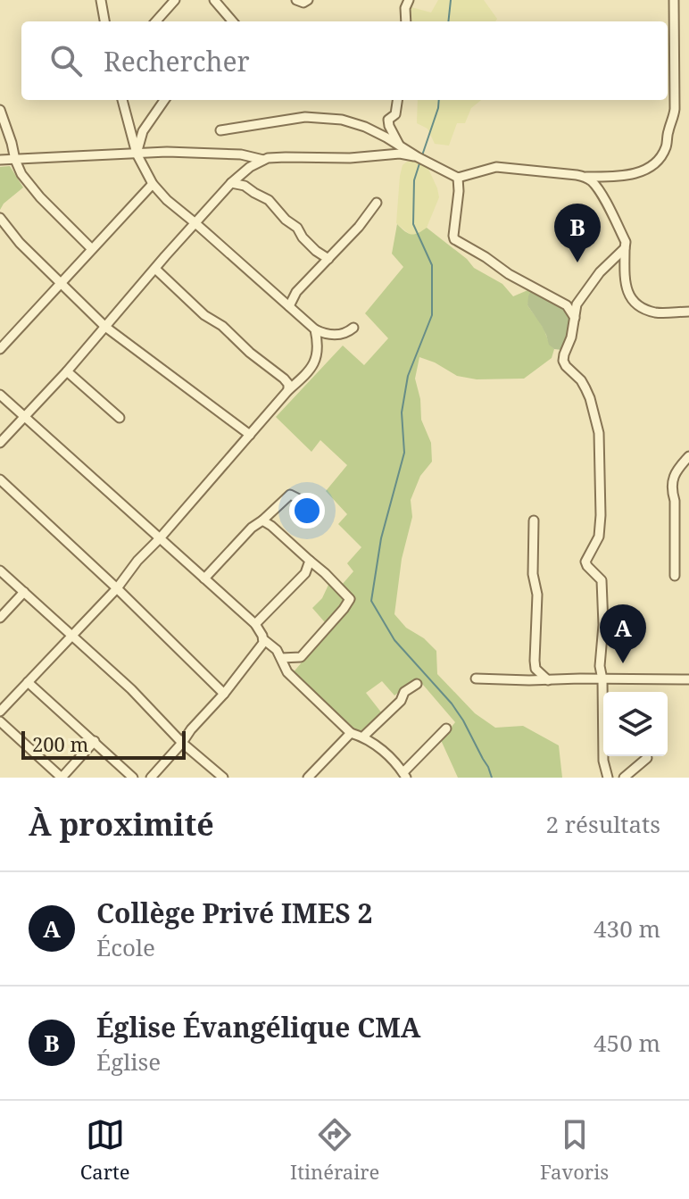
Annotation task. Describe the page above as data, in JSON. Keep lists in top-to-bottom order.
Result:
{
  "scale_bar": "200 m",
  "page": {
    "search": "Rechercher",
    "pins": ["B", "A"],
    "scale": "200 m",
    "heading": ["À proximité", "2 résultats"],
    "list": [
      {
        "mark": "A",
        "name": "Collège Privé IMES 2",
        "note": "École",
        "value": "430 m"
      },
      {
        "mark": "B",
        "name": "Église Évangélique CMA",
        "note": "Église",
        "value": "450 m"
      }
    ],
    "nav": ["Carte", "Itinéraire", "Favoris"]
  }
}
